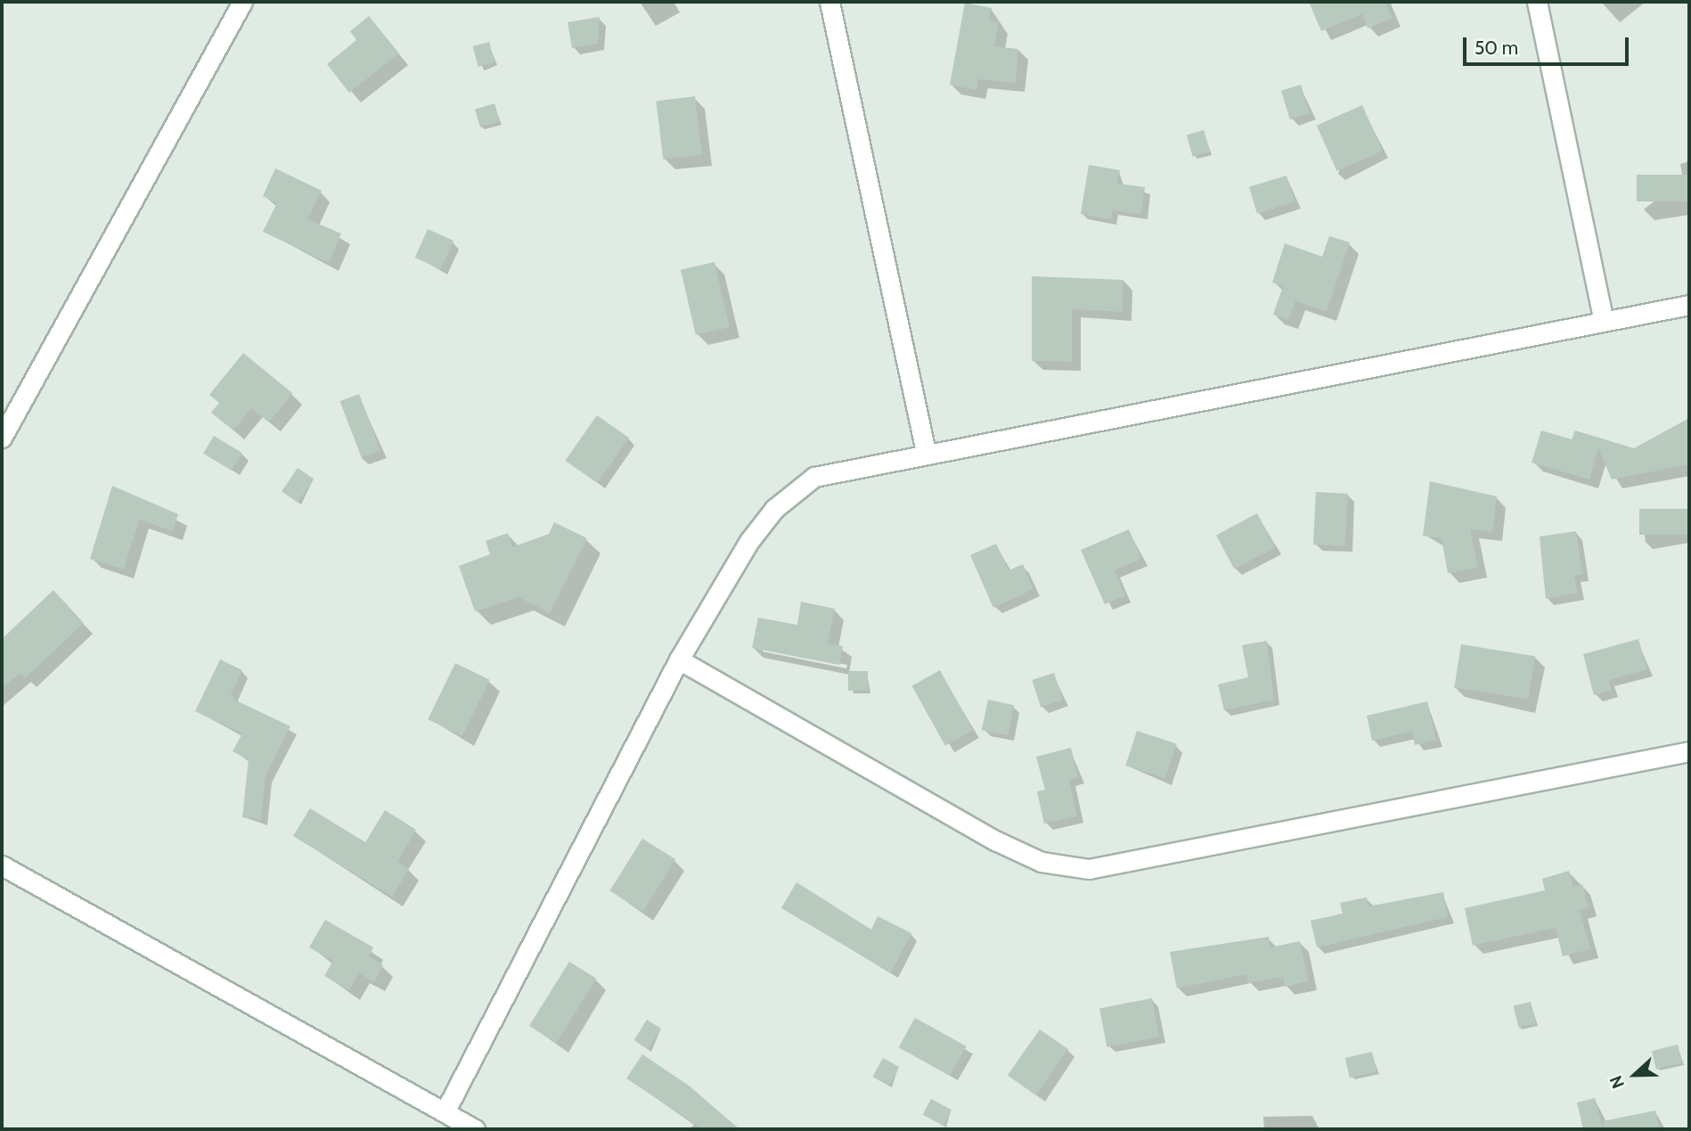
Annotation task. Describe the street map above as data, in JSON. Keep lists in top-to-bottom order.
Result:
{
  "scale_bar": "50 m",
  "north": "left"
}
